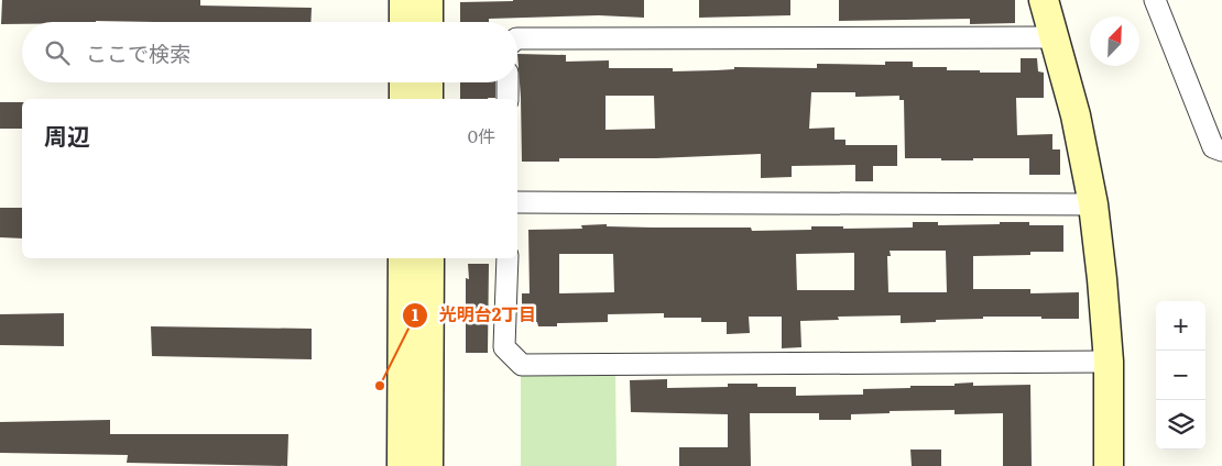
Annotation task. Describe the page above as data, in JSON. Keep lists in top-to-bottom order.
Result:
{
  "places": ["光明台2丁目"],
  "north": "top right",
  "page": {
    "search": "ここで検索",
    "heading": ["周辺", "0件"],
    "map_buttons": ["+", "−"]
  }
}
